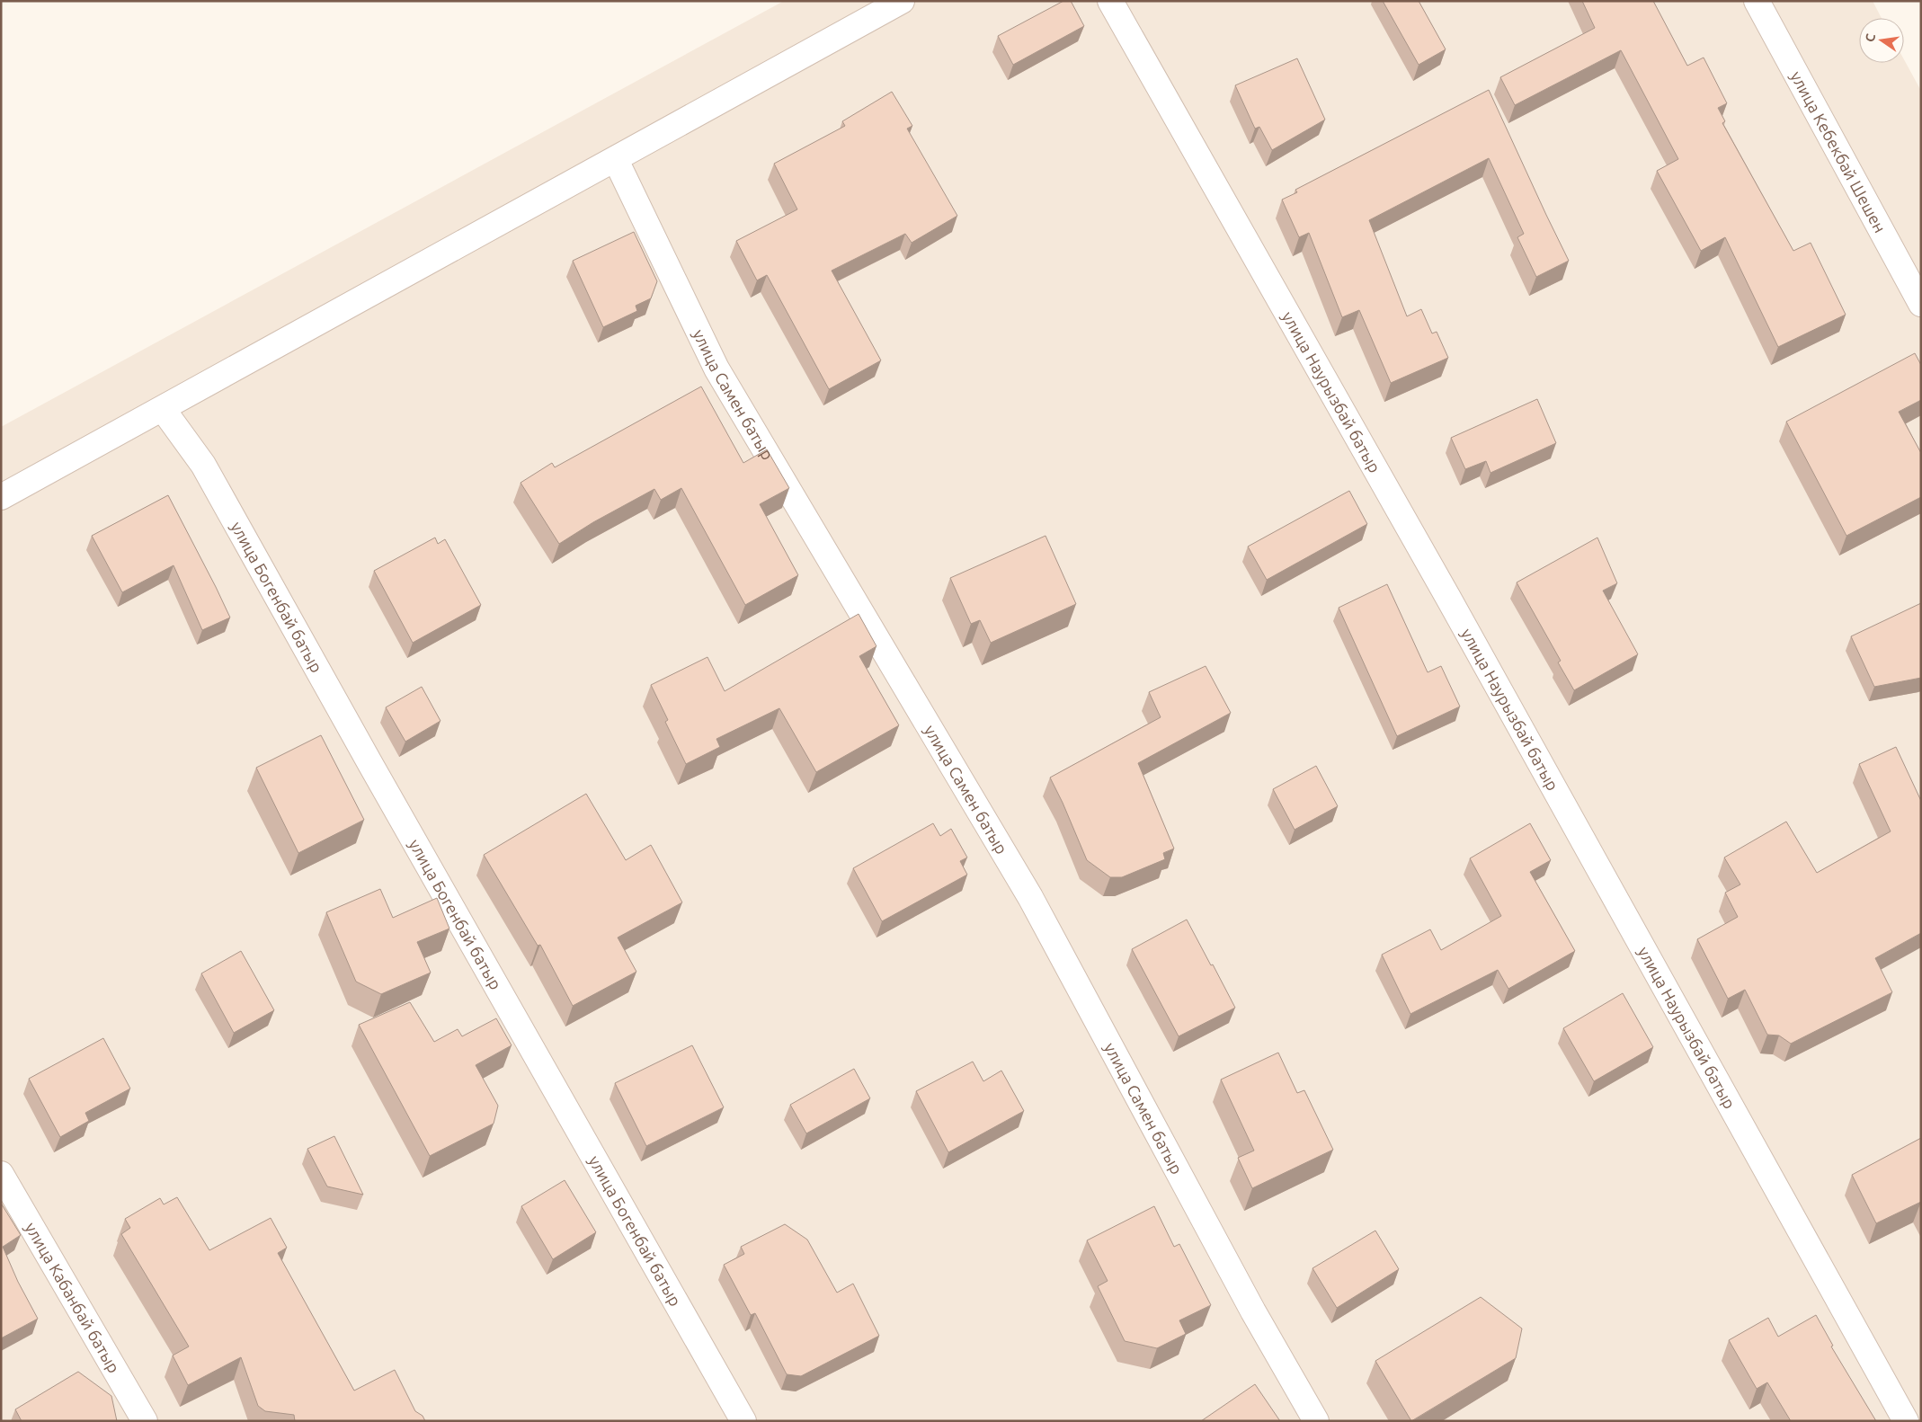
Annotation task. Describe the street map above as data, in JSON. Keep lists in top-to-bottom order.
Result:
{
  "streets": {
    "street": [
      "улица Кебекбай Шешен",
      "улица Наурызбай батыр",
      "улица Самен батыр",
      "улица Богенбай батыр",
      "улица Кабанбай батыр"
    ]
  },
  "north": "left"
}
